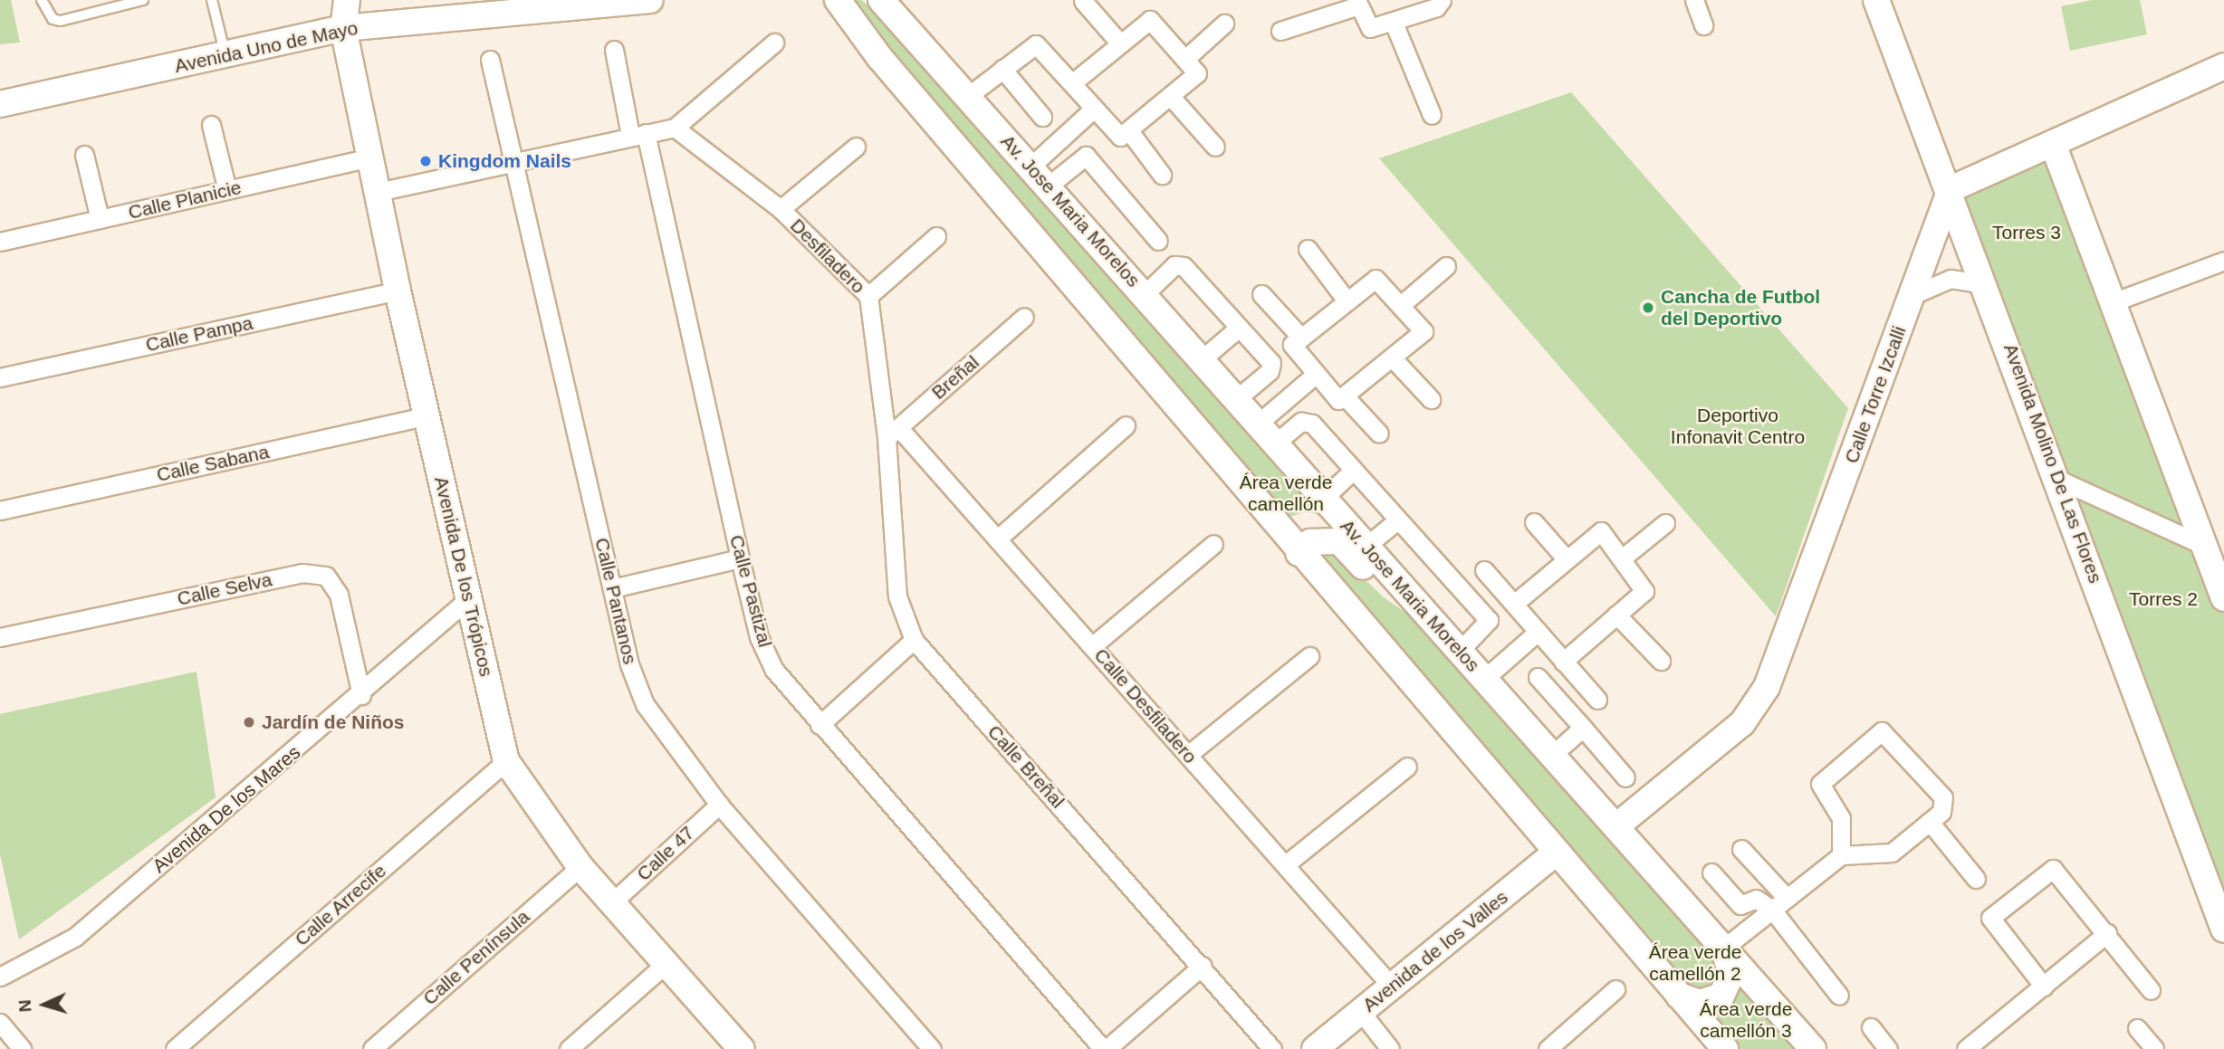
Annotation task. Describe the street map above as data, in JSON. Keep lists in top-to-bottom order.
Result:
{
  "streets": {
    "main road": [
      "Avenida Uno de Mayo",
      "Av. Jose Maria Morelos",
      "Calle Torre Izcalli",
      "Avenida Molino De Las Flores",
      "Avenida De los Trópicos",
      "Avenida de los Valles"
    ],
    "street": [
      "Calle Planicie",
      "Desfiladero",
      "Calle Pampa",
      "Breñal",
      "Calle Sabana",
      "Calle Selva",
      "Calle Pastizal",
      "Calle Pantanos",
      "Calle Desfiladero",
      "Calle Breñal",
      "Avenida De los Mares",
      "Calle 47",
      "Calle Arrecife",
      "Calle Península"
    ]
  },
  "crossings": [
    ["Avenida Uno de Mayo", "Avenida De los Trópicos"],
    ["Calle Planicie", "Avenida De los Trópicos"],
    ["Av. Jose Maria Morelos", "Calle Torre Izcalli"],
    ["Desfiladero", "Breñal"],
    ["Desfiladero", "Calle Desfiladero"],
    ["Desfiladero", "Calle Breñal"],
    ["Calle Pampa", "Avenida De los Trópicos"],
    ["Breñal", "Calle Desfiladero"],
    ["Breñal", "Calle Breñal"],
    ["Calle Torre Izcalli", "Avenida Molino De Las Flores"],
    ["Calle Sabana", "Avenida De los Trópicos"],
    ["Avenida De los Trópicos", "Avenida De los Mares"],
    ["Avenida De los Trópicos", "Calle 47"],
    ["Avenida De los Trópicos", "Calle Arrecife"],
    ["Avenida De los Trópicos", "Calle Península"],
    ["Calle Selva", "Avenida De los Mares"],
    ["Calle Pantanos", "Calle 47"],
    ["Calle Desfiladero", "Calle Breñal"],
    ["Calle Desfiladero", "Avenida de los Valles"]
  ],
  "parks": [
    "Torres 3",
    "Deportivo Infonavit Centro",
    "Área verde camellón",
    "Torres 2",
    "Área verde camellón 2",
    "Área verde camellón 3"
  ],
  "places": ["Kingdom Nails", "Cancha de Futbol del Deportivo", "Jardín de Niños"],
  "north": "left"
}
